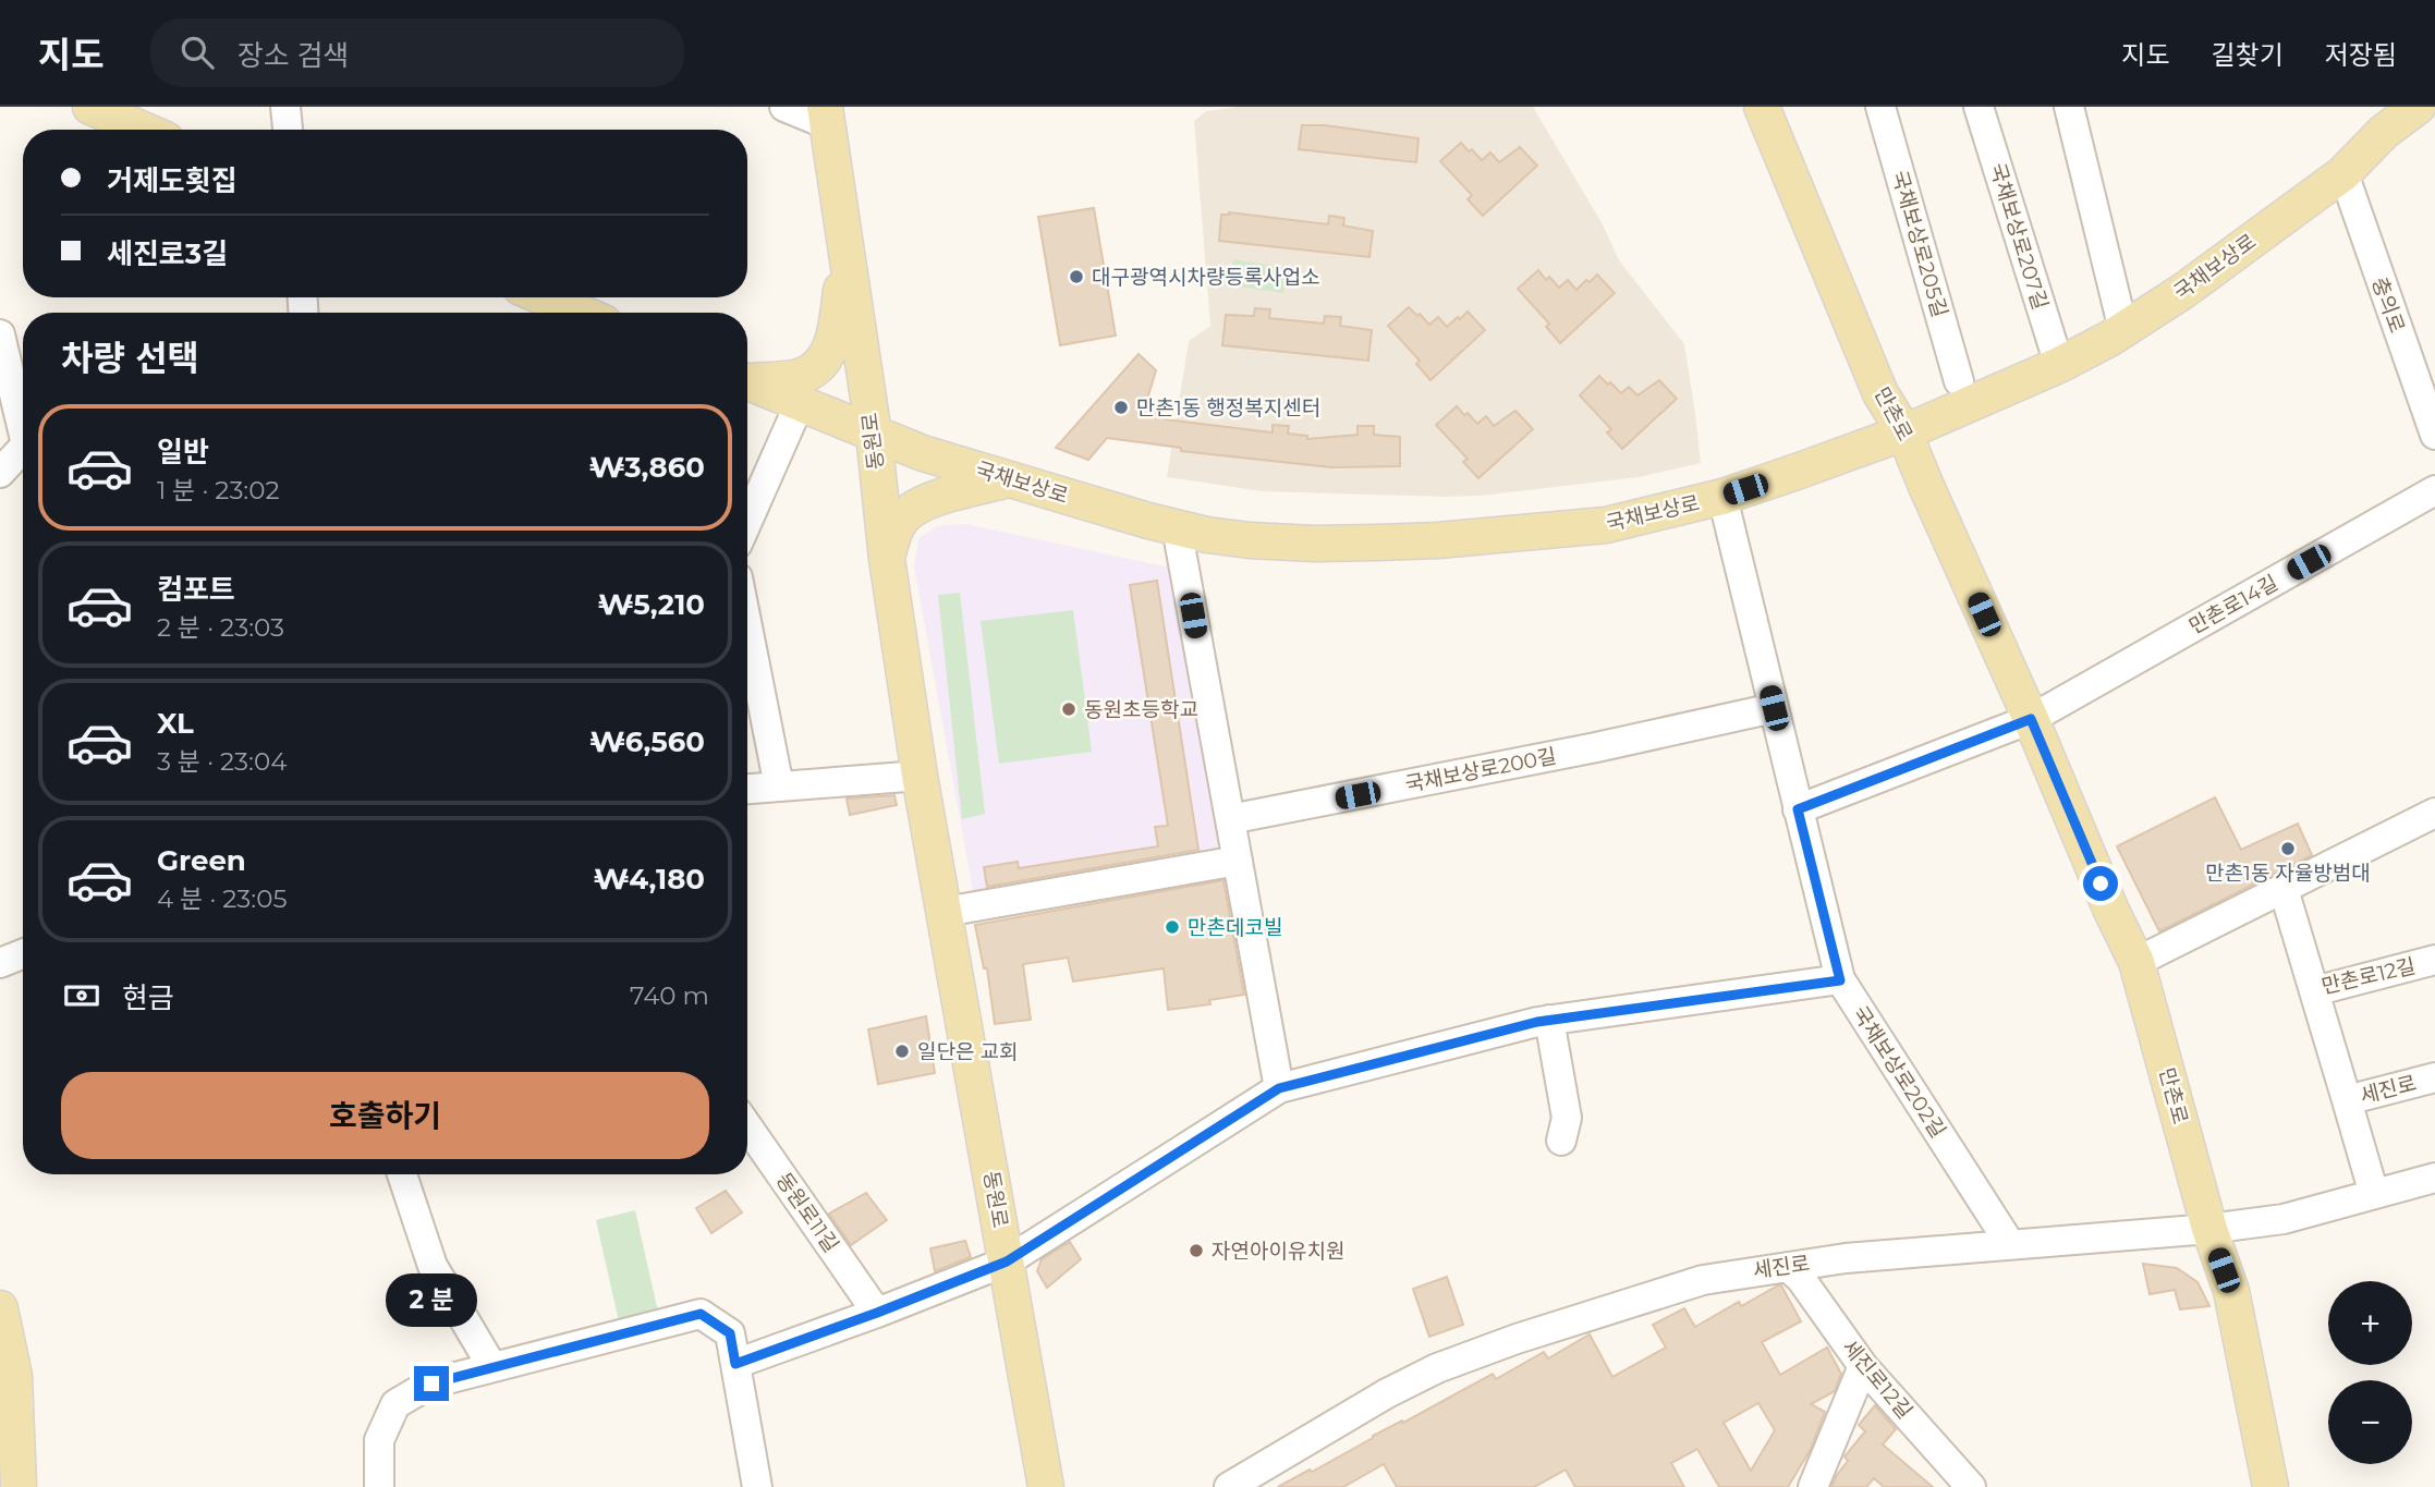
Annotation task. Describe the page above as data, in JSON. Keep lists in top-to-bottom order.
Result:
{
  "streets": {
    "main road": ["국채보상로", "만촌로", "동원로"],
    "street": [
      "국채보상로207길",
      "국채보상로205길",
      "충의로",
      "만촌로14길",
      "국채보상로200길",
      "만촌로12길",
      "국채보상로202길",
      "세진로",
      "동원로11길",
      "세진로12길"
    ]
  },
  "crossings": [
    ["국채보상로207길", "국채보상로"],
    ["국채보상로", "충의로"],
    ["국채보상로", "만촌로"],
    ["국채보상로", "동원로"],
    ["국채보상로", "국채보상로202길"],
    ["만촌로", "만촌로14길"],
    ["만촌로", "세진로"],
    ["국채보상로200길", "국채보상로202길"],
    ["국채보상로202길", "세진로"],
    ["세진로", "세진로12길"]
  ],
  "places": [
    "대구광역시차량등록사업소",
    "만촌1동 행정복지센터",
    "동원초등학교",
    "만촌1동 자율방범대",
    "만촌데코빌",
    "일단은 교회",
    "자연아이유치원"
  ],
  "page": {
    "header": "지도",
    "search": "장소 검색",
    "nav": ["지도", "길찾기", "저장됨"],
    "banner": ["거제도횟집", "세진로3길"],
    "heading": "차량 선택",
    "list": [
      {
        "name": "일반",
        "note": "1 분 · 23:02",
        "value": "₩3,860"
      },
      {
        "name": "컴포트",
        "note": "2 분 · 23:03",
        "value": "₩5,210"
      },
      {
        "name": "XL",
        "note": "3 분 · 23:04",
        "value": "₩6,560"
      },
      {
        "name": "Green",
        "note": "4 분 · 23:05",
        "value": "₩4,180"
      }
    ],
    "pay": ["현금", "740 m"],
    "buttons": "호출하기",
    "bubble": "2 분",
    "map_buttons": ["+", "−"]
  }
}
